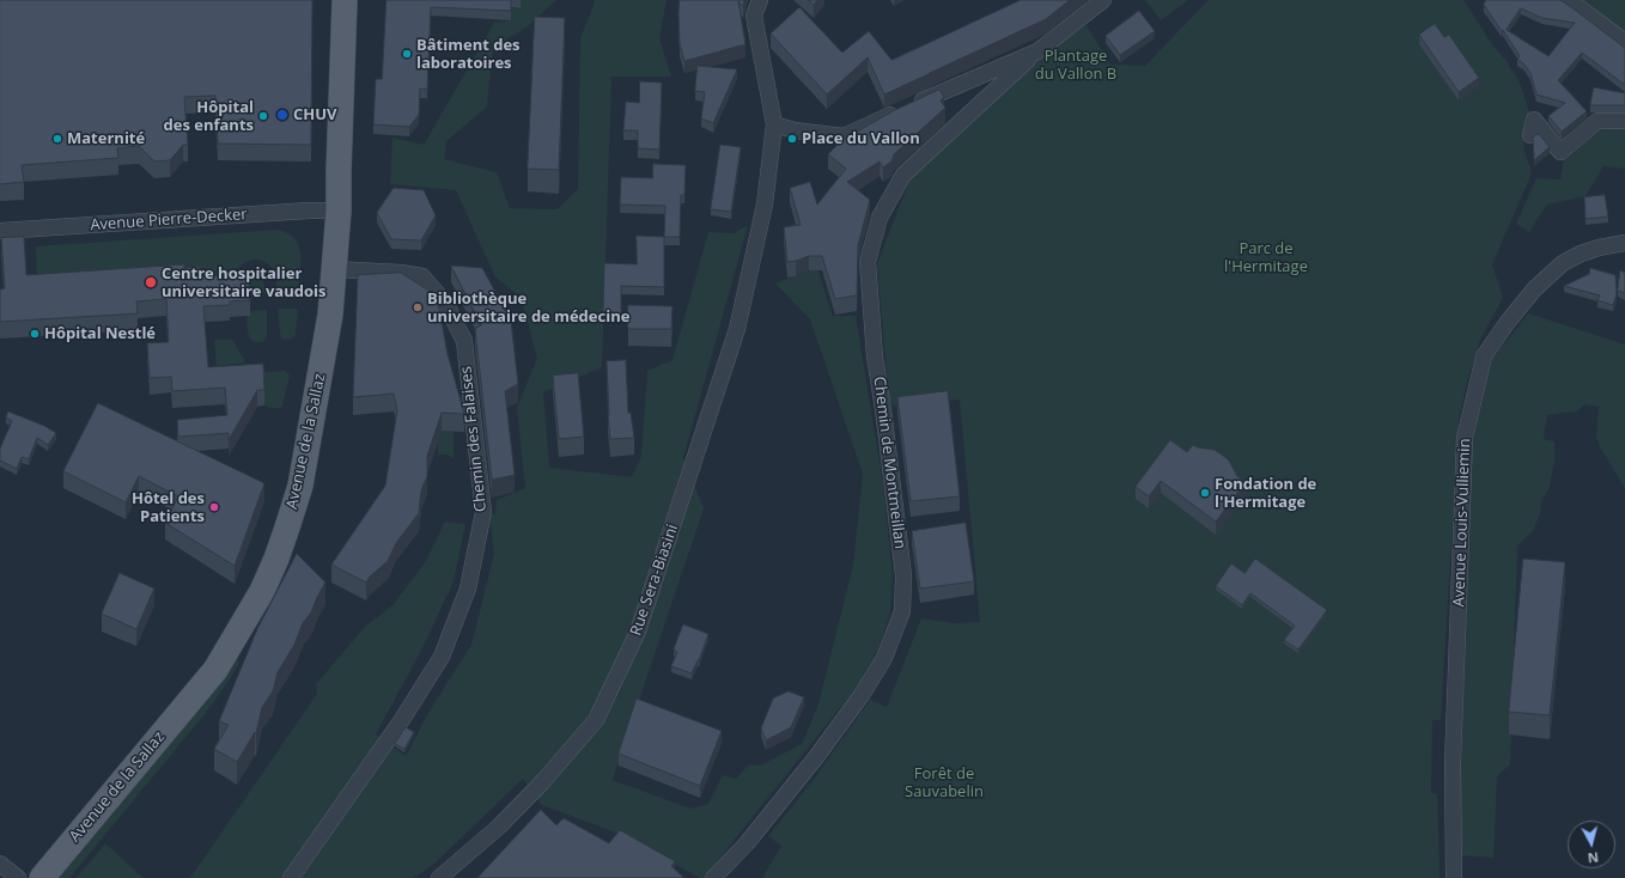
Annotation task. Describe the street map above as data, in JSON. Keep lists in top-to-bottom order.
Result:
{
  "streets": {
    "main road": ["Avenue de la Sallaz"],
    "street": [
      "Avenue Pierre-Decker",
      "Chemin des Falaises",
      "Chemin de Montmeillan",
      "Avenue Louis-Vulliemin",
      "Rue Sera-Biasini"
    ]
  },
  "crossings": [
    ["Avenue Pierre-Decker", "Avenue de la Sallaz"],
    ["Chemin des Falaises", "Avenue de la Sallaz"]
  ],
  "parks": ["Plantage du Vallon B", "Parc de l'Hermitage", "Forêt de Sauvabelin"],
  "places": [
    "Bâtiment des laboratoires",
    "CHUV",
    "Hôpital des enfants",
    "Maternité",
    "Place du Vallon",
    "Centre hospitalier universitaire vaudois",
    "Bibliothèque universitaire de médecine",
    "Hôpital Nestlé",
    "Fondation de l'Hermitage",
    "Hôtel des Patients"
  ],
  "north": "bottom"
}
